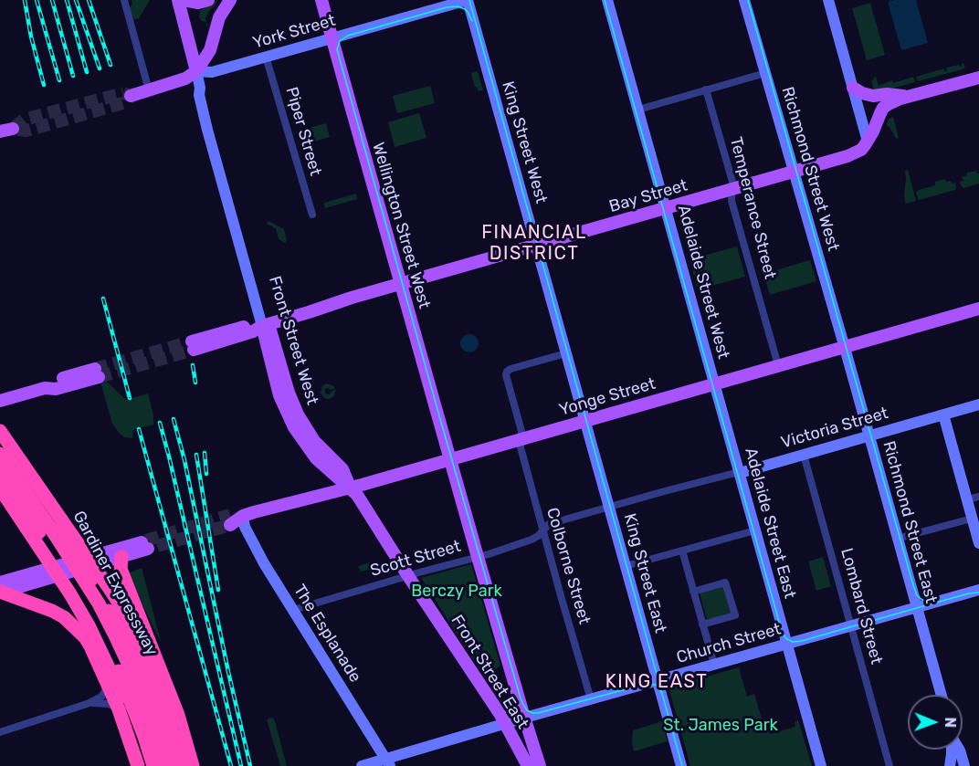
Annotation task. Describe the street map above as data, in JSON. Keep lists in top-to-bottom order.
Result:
{
  "streets": {
    "highway": ["Gardiner Expressway"],
    "main road": [
      "York Street",
      "King Street West",
      "Richmond Street West",
      "Bay Street",
      "Wellington Street West",
      "Adelaide Street West",
      "Front Street West",
      "Yonge Street",
      "Victoria Street",
      "Richmond Street East",
      "Adelaide Street East",
      "King Street East",
      "The Esplanade",
      "Church Street",
      "Front Street East"
    ],
    "street": [
      "Piper Street",
      "Temperance Street",
      "Scott Street",
      "Colborne Street",
      "Lombard Street"
    ]
  },
  "crossings": [
    ["York Street", "Piper Street"],
    ["York Street", "King Street West"],
    ["York Street", "Wellington Street West"],
    ["York Street", "Front Street West"],
    ["King Street West", "Bay Street"],
    ["King Street West", "Yonge Street"],
    ["King Street West", "Colborne Street"],
    ["King Street West", "King Street East"],
    ["Richmond Street West", "Bay Street"],
    ["Richmond Street West", "Yonge Street"],
    ["Richmond Street West", "Richmond Street East"],
    ["Bay Street", "Temperance Street"],
    ["Bay Street", "Wellington Street West"],
    ["Bay Street", "Adelaide Street West"],
    ["Bay Street", "Front Street West"],
    ["Temperance Street", "Yonge Street"],
    ["Wellington Street West", "Yonge Street"],
    ["Wellington Street West", "Scott Street"],
    ["Wellington Street West", "Front Street East"],
    ["Adelaide Street West", "Yonge Street"],
    ["Adelaide Street West", "Adelaide Street East"],
    ["Front Street West", "Yonge Street"],
    ["Front Street West", "Front Street East"],
    ["Yonge Street", "Richmond Street East"],
    ["Yonge Street", "Adelaide Street East"],
    ["Yonge Street", "Colborne Street"],
    ["Yonge Street", "King Street East"],
    ["Yonge Street", "The Esplanade"],
    ["Yonge Street", "Front Street East"],
    ["Victoria Street", "Richmond Street East"],
    ["Victoria Street", "Adelaide Street East"],
    ["Victoria Street", "Scott Street"],
    ["Victoria Street", "Colborne Street"],
    ["Victoria Street", "King Street East"],
    ["Victoria Street", "Lombard Street"],
    ["Richmond Street East", "Church Street"],
    ["Adelaide Street East", "Church Street"],
    ["Scott Street", "Colborne Street"],
    ["Scott Street", "The Esplanade"],
    ["Scott Street", "Front Street East"],
    ["Colborne Street", "Church Street"],
    ["King Street East", "Church Street"],
    ["Lombard Street", "Church Street"],
    ["The Esplanade", "Church Street"],
    ["Church Street", "Front Street East"]
  ],
  "districts": ["FINANCIAL DISTRICT", "KING EAST"],
  "parks": ["Berczy Park", "St. James Park"],
  "north": "right"
}
